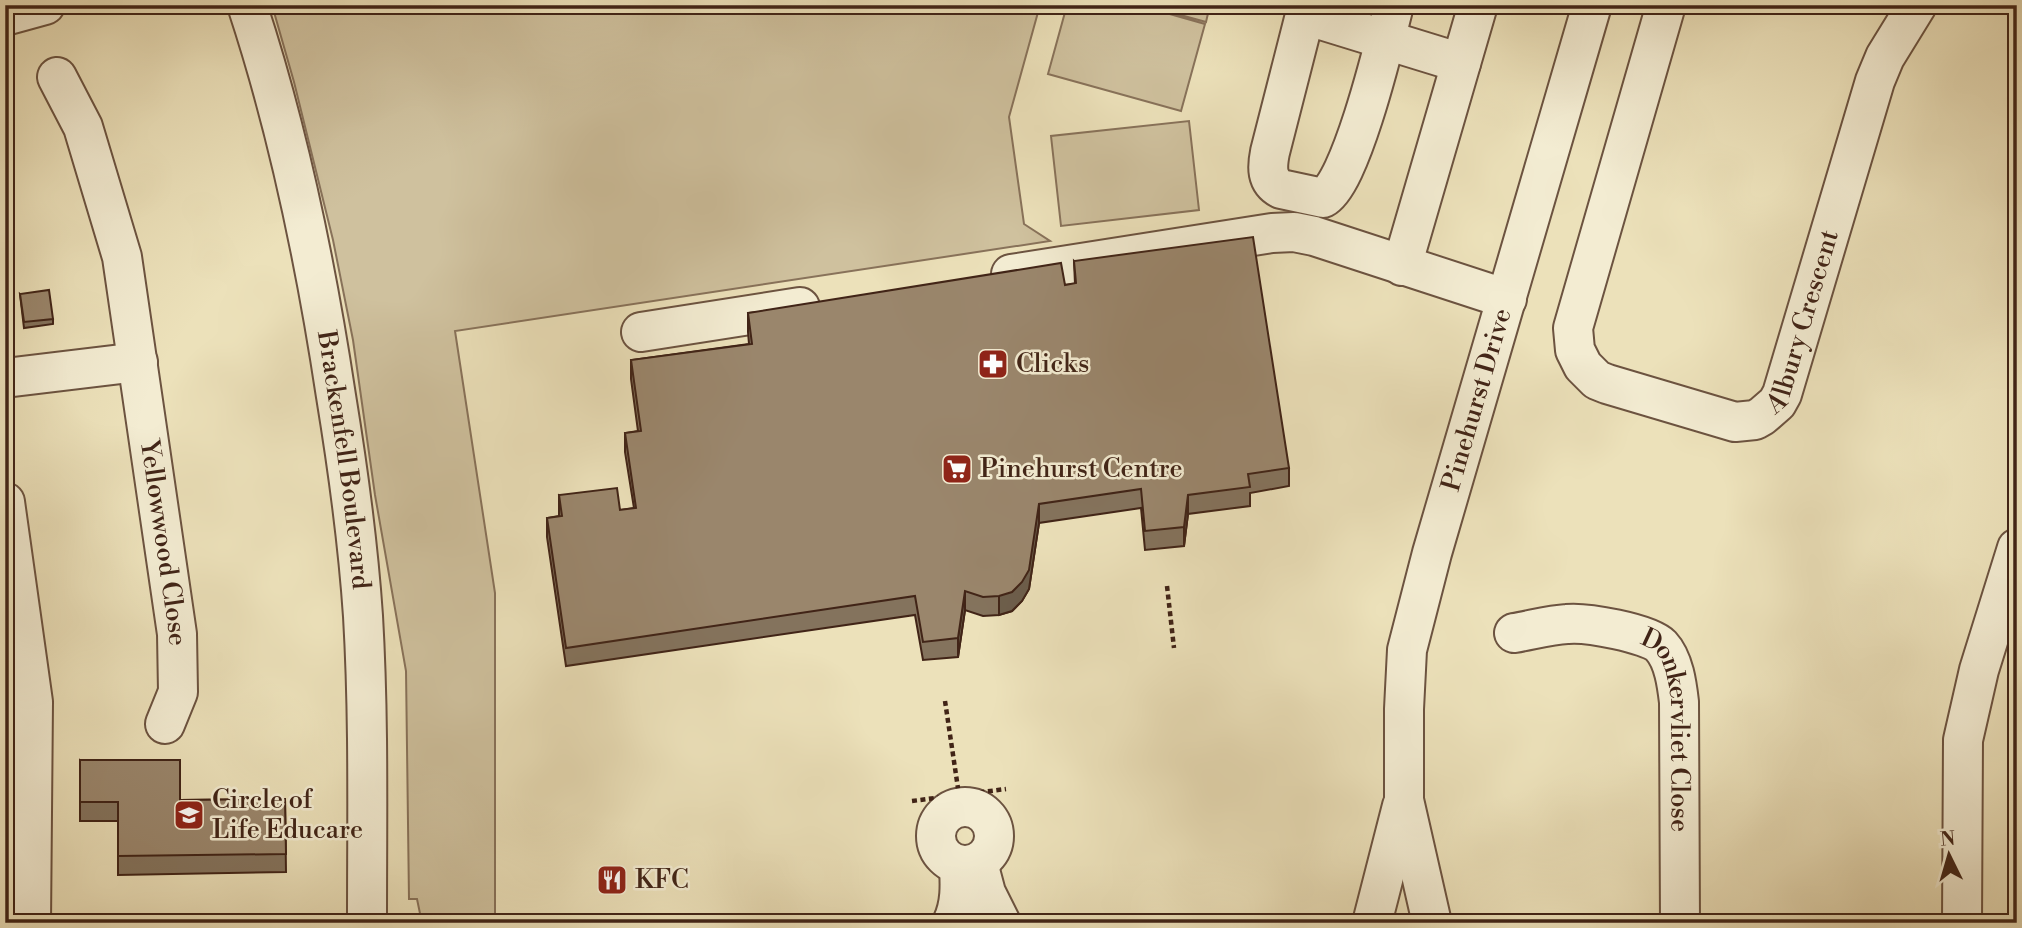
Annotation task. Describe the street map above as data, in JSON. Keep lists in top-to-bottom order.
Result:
{
  "streets": {
    "street": [
      "Albury Crescent",
      "Pinehurst Drive",
      "Brackenfell Boulevard",
      "Yellowwood Close",
      "Donkervliet Close"
    ]
  },
  "places": {
    "pharmacy": ["Clicks"],
    "supermarket": ["Pinehurst Centre"],
    "school or university": ["Circle of Life Educare"],
    "restaurant": ["KFC"]
  },
  "north": "top"
}
